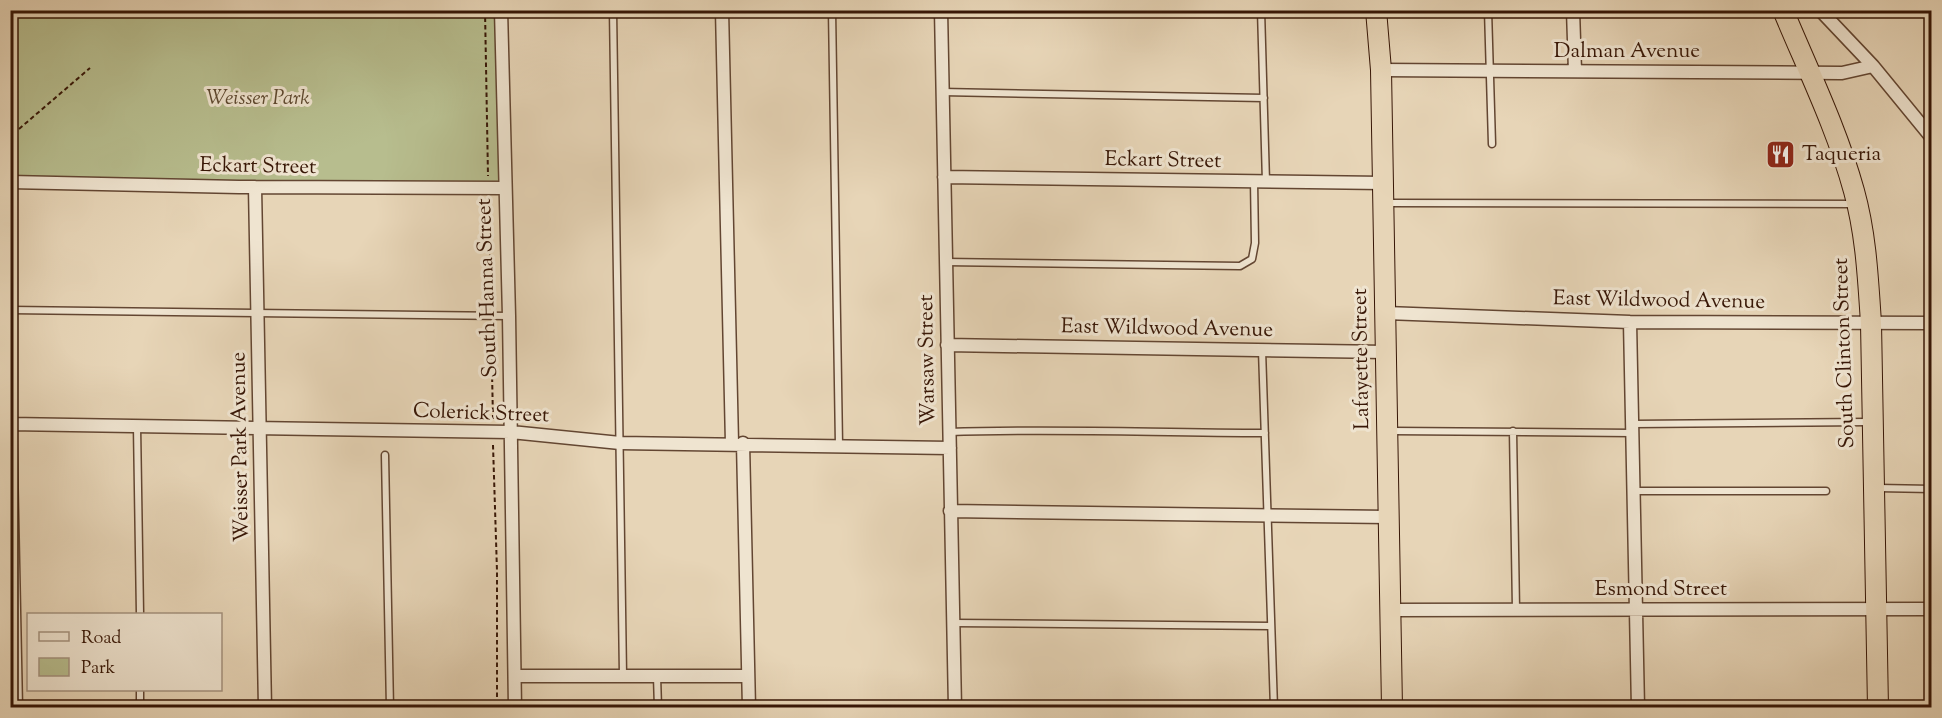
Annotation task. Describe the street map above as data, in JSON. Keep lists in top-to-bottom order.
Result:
{
  "streets": {
    "highway": ["South Clinton Street", "Lafayette Street"],
    "street": [
      "Dalman Avenue",
      "Eckart Street",
      "South Hanna Street",
      "East Wildwood Avenue",
      "Warsaw Street",
      "Colerick Street",
      "Weisser Park Avenue",
      "Esmond Street"
    ]
  },
  "crossings": [
    ["Dalman Avenue", "South Clinton Street"],
    ["Dalman Avenue", "Lafayette Street"],
    ["Eckart Street", "South Hanna Street"],
    ["Eckart Street", "Lafayette Street"],
    ["Eckart Street", "Warsaw Street"],
    ["Eckart Street", "Weisser Park Avenue"],
    ["South Hanna Street", "Colerick Street"],
    ["East Wildwood Avenue", "South Clinton Street"],
    ["East Wildwood Avenue", "Lafayette Street"],
    ["East Wildwood Avenue", "Warsaw Street"],
    ["South Clinton Street", "Esmond Street"],
    ["Lafayette Street", "Esmond Street"],
    ["Warsaw Street", "Colerick Street"],
    ["Colerick Street", "Weisser Park Avenue"]
  ],
  "parks": ["Weisser Park"],
  "places": {
    "restaurant": ["Taqueria"]
  },
  "legend": ["Road", "Park"]
}
